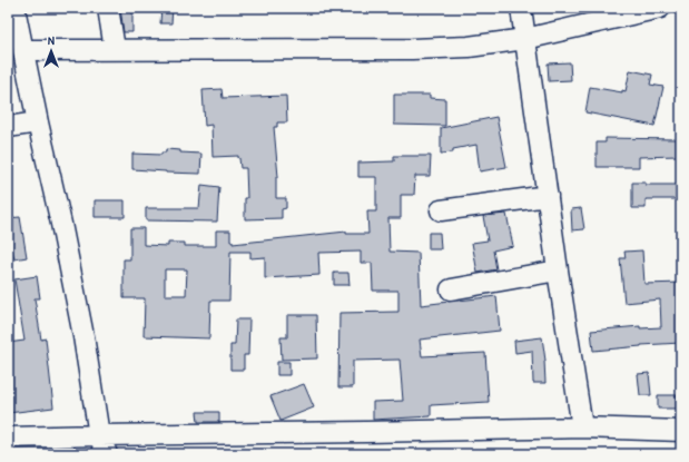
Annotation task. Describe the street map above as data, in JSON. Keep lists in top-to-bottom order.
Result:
{
  "north": "top"
}
